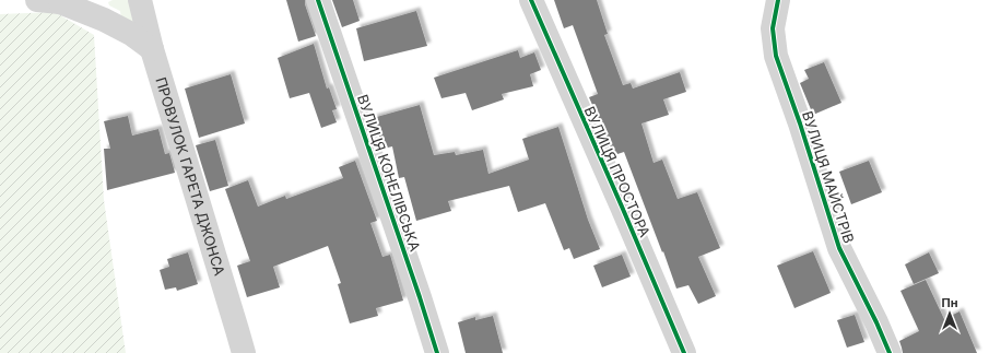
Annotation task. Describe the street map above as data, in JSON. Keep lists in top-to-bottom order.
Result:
{
  "streets": {
    "street": [
      "ВУЛИЦЯ ПРОСТОРА",
      "ВУЛИЦЯ КОНЕЛІВСЬКА",
      "ПРОВУЛОК ГАРЕТА ДЖОНСА",
      "ВУЛИЦЯ МАЙСТРІВ"
    ]
  },
  "north": "top"
}
